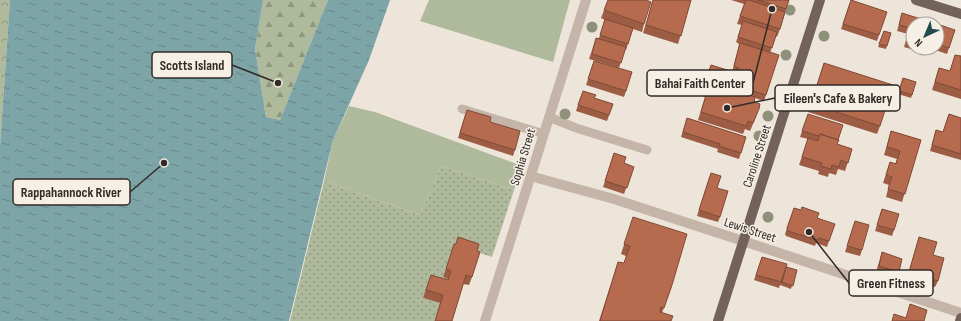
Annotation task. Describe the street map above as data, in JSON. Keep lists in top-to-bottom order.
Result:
{
  "streets": {
    "main road": ["Caroline Street"],
    "street": ["Sophia Street", "Lewis Street"]
  },
  "crossings": [
    ["Caroline Street", "Lewis Street"],
    ["Sophia Street", "Lewis Street"]
  ],
  "places": [
    "Bahai Faith Center",
    "Scotts Island",
    "Eileen's Cafe & Bakery",
    "Rappahannock River",
    "Green Fitness"
  ],
  "north": "bottom left"
}
